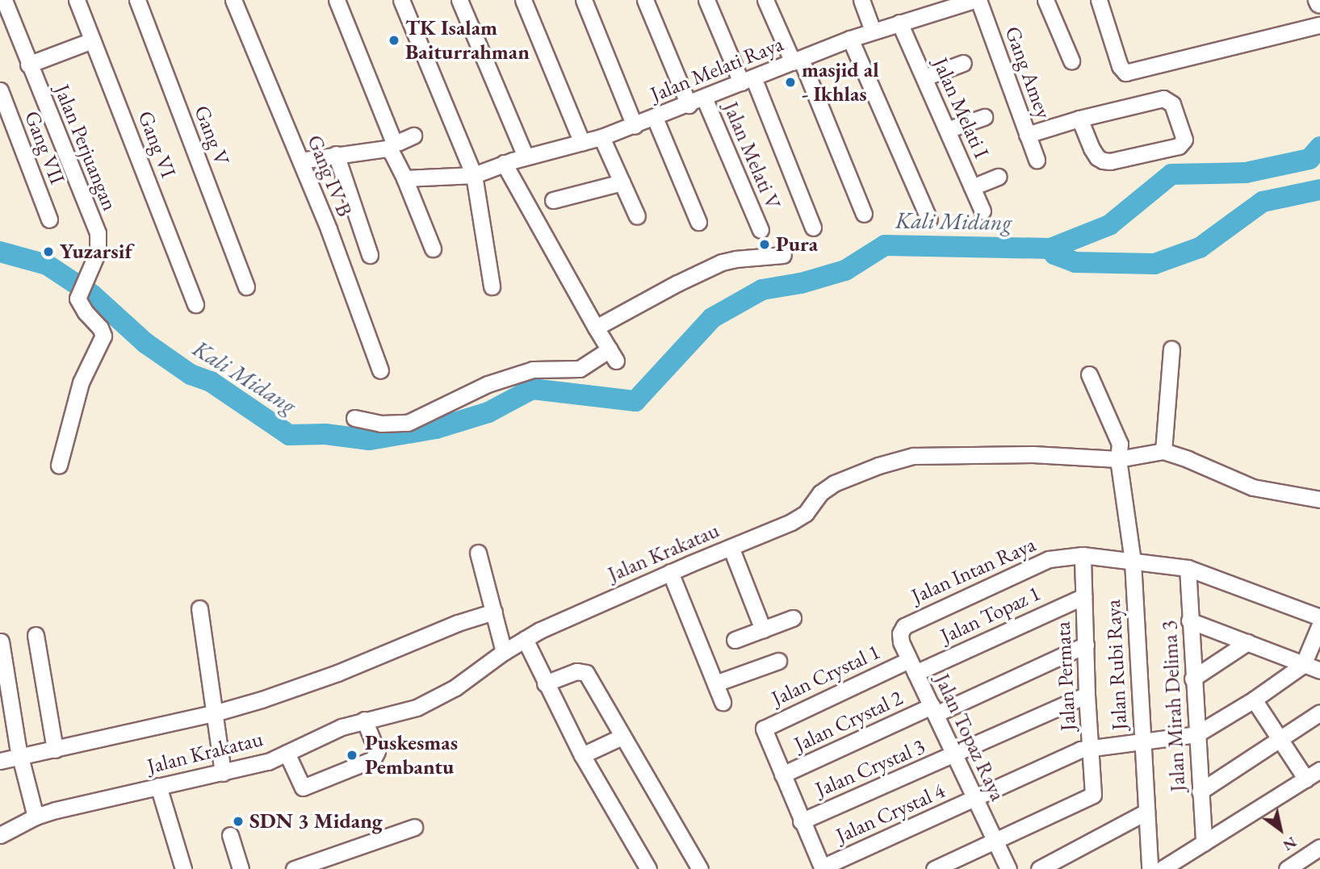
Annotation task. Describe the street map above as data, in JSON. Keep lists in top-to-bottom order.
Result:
{
  "streets": {
    "street": [
      "Jalan Melati Raya",
      "Gang Amey",
      "Jalan Melati I",
      "Gang V",
      "Gang VI",
      "Gang VII",
      "Jalan Perjuangan",
      "Jalan Melati V",
      "Gang IV B",
      "Jalan Krakatau",
      "Jalan Intan Raya",
      "Jalan Topaz 1",
      "Jalan Rubi Raya",
      "Jalan Crystal 1",
      "Jalan Permata",
      "Jalan Mirah Delima 3",
      "Jalan Crystal 2",
      "Jalan Topaz Raya",
      "Jalan Crystal 3",
      "Jalan Crystal 4"
    ]
  },
  "crossings": [
    ["Jalan Melati Raya", "Gang Amey"],
    ["Jalan Melati Raya", "Jalan Melati I"],
    ["Jalan Melati Raya", "Jalan Melati V"],
    ["Jalan Krakatau", "Jalan Rubi Raya"],
    ["Jalan Intan Raya", "Jalan Rubi Raya"],
    ["Jalan Intan Raya", "Jalan Permata"],
    ["Jalan Intan Raya", "Jalan Mirah Delima 3"],
    ["Jalan Intan Raya", "Jalan Topaz Raya"],
    ["Jalan Topaz 1", "Jalan Crystal 1"],
    ["Jalan Topaz 1", "Jalan Permata"],
    ["Jalan Topaz 1", "Jalan Topaz Raya"],
    ["Jalan Rubi Raya", "Jalan Crystal 4"],
    ["Jalan Crystal 1", "Jalan Crystal 2"],
    ["Jalan Crystal 1", "Jalan Topaz Raya"],
    ["Jalan Permata", "Jalan Crystal 2"],
    ["Jalan Permata", "Jalan Topaz Raya"],
    ["Jalan Permata", "Jalan Crystal 3"],
    ["Jalan Permata", "Jalan Crystal 4"],
    ["Jalan Mirah Delima 3", "Jalan Crystal 4"],
    ["Jalan Crystal 2", "Jalan Topaz Raya"],
    ["Jalan Topaz Raya", "Jalan Crystal 3"],
    ["Jalan Topaz Raya", "Jalan Crystal 4"]
  ],
  "water": ["Kali Midang"],
  "places": [
    "TK Isalam Baiturrahman",
    "masjid al - Ikhlas",
    "Pura",
    "Yuzarsif",
    "Puskesmas Pembantu",
    "SDN 3 Midang"
  ],
  "north": "bottom right"
}
